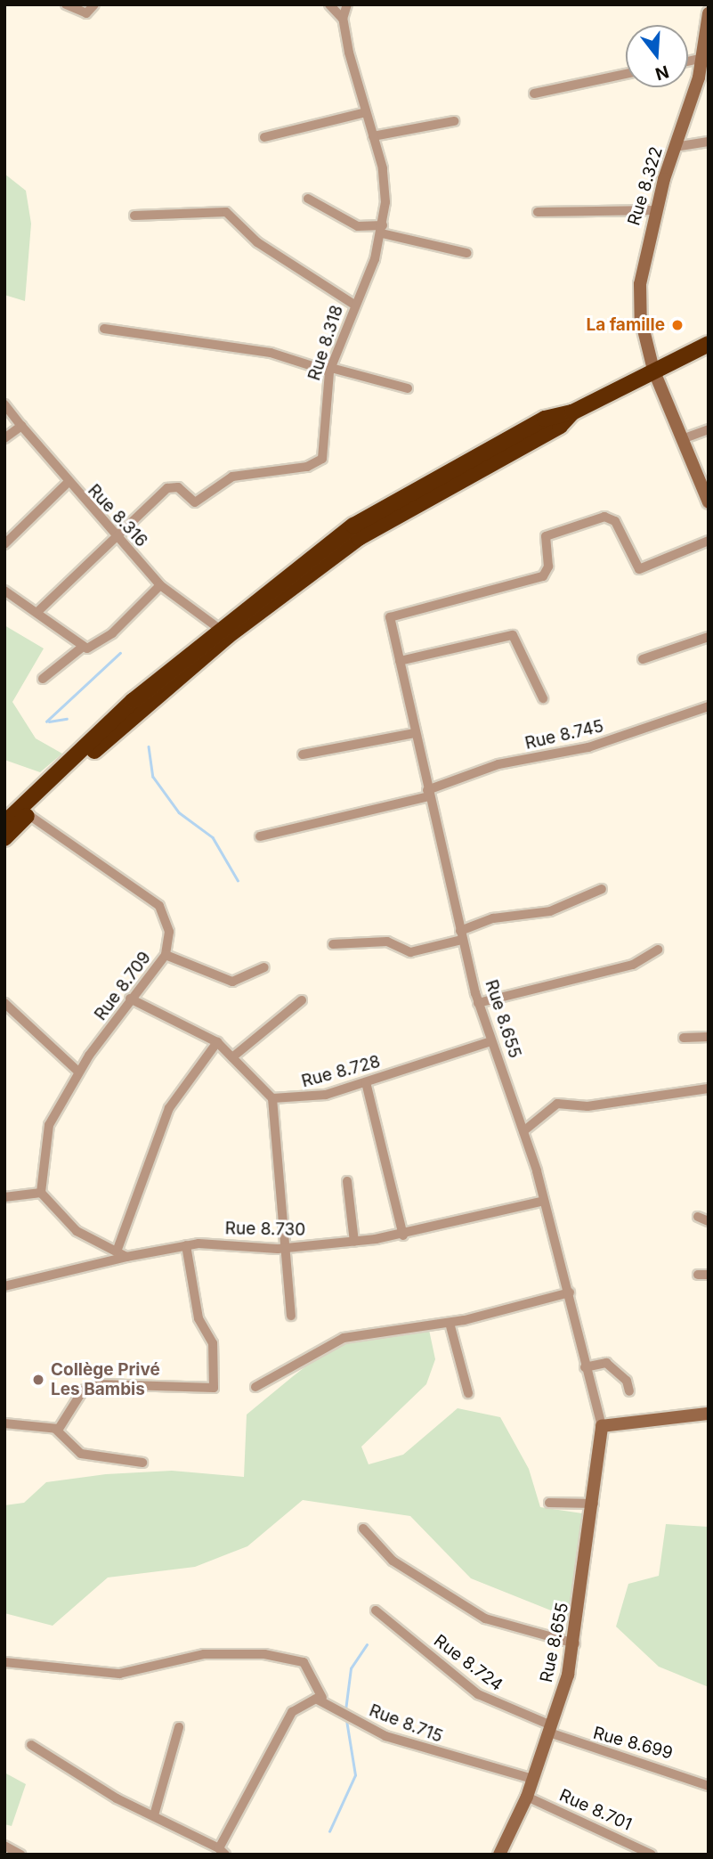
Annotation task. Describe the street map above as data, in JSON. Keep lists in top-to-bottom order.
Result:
{
  "streets": {
    "street": [
      "Rue 8.322",
      "Rue 8.318",
      "Rue 8.316",
      "Rue 8.745",
      "Rue 8.709",
      "Rue 8.655",
      "Rue 8.728",
      "Rue 8.730",
      "Rue 8.724",
      "Rue 8.715",
      "Rue 8.699",
      "Rue 8.701"
    ]
  },
  "crossings": [
    ["Rue 8.318", "Rue 8.316"],
    ["Rue 8.745", "Rue 8.655"],
    ["Rue 8.655", "Rue 8.728"],
    ["Rue 8.655", "Rue 8.730"],
    ["Rue 8.655", "Rue 8.724"],
    ["Rue 8.655", "Rue 8.715"],
    ["Rue 8.655", "Rue 8.699"],
    ["Rue 8.655", "Rue 8.701"],
    ["Rue 8.724", "Rue 8.699"]
  ],
  "places": ["La famille", "Collège Privé Les Bambis"],
  "north": "bottom"
}
